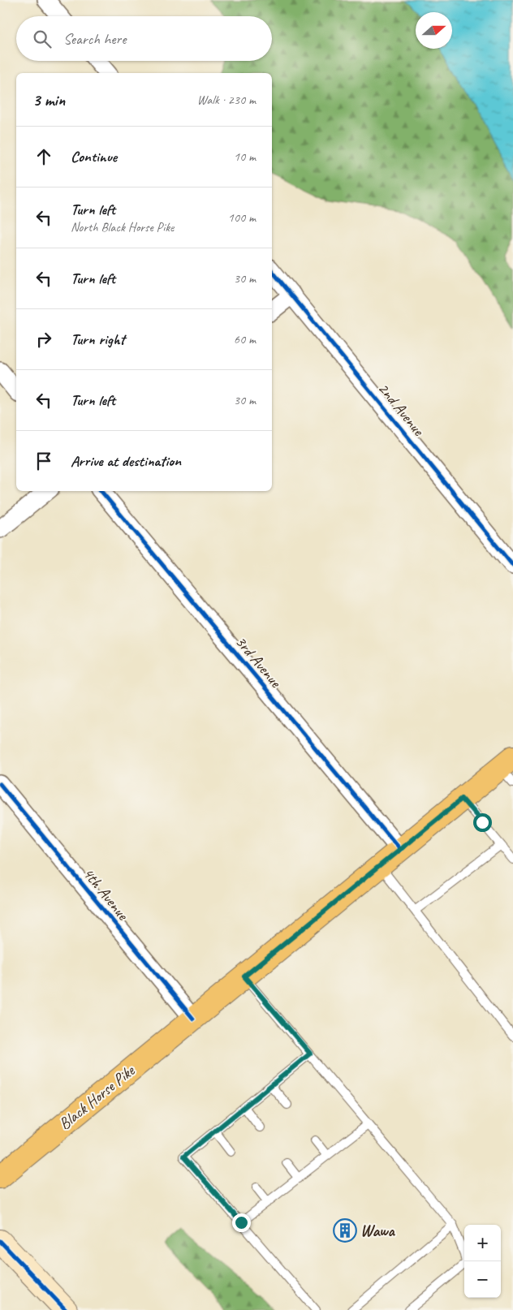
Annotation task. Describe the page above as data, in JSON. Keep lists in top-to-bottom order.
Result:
{
  "streets": {
    "main road": ["Black Horse Pike"],
    "street": ["2nd Avenue", "3rd Avenue", "4th Avenue"]
  },
  "crossings": [
    ["3rd Avenue", "Black Horse Pike"],
    ["4th Avenue", "Black Horse Pike"]
  ],
  "places": {
    "building": ["Wawa"]
  },
  "north": "right",
  "page": {
    "search": "Search here",
    "heading": ["3 min", "Walk · 230 m"],
    "list": [
      ["Continue", "10 m"],
      ["Turn left", "North Black Horse Pike", "100 m"],
      ["Turn left", "30 m"],
      ["Turn right", "60 m"],
      ["Turn left", "30 m"],
      "Arrive at destination"
    ],
    "map_buttons": ["+", "−"]
  }
}
